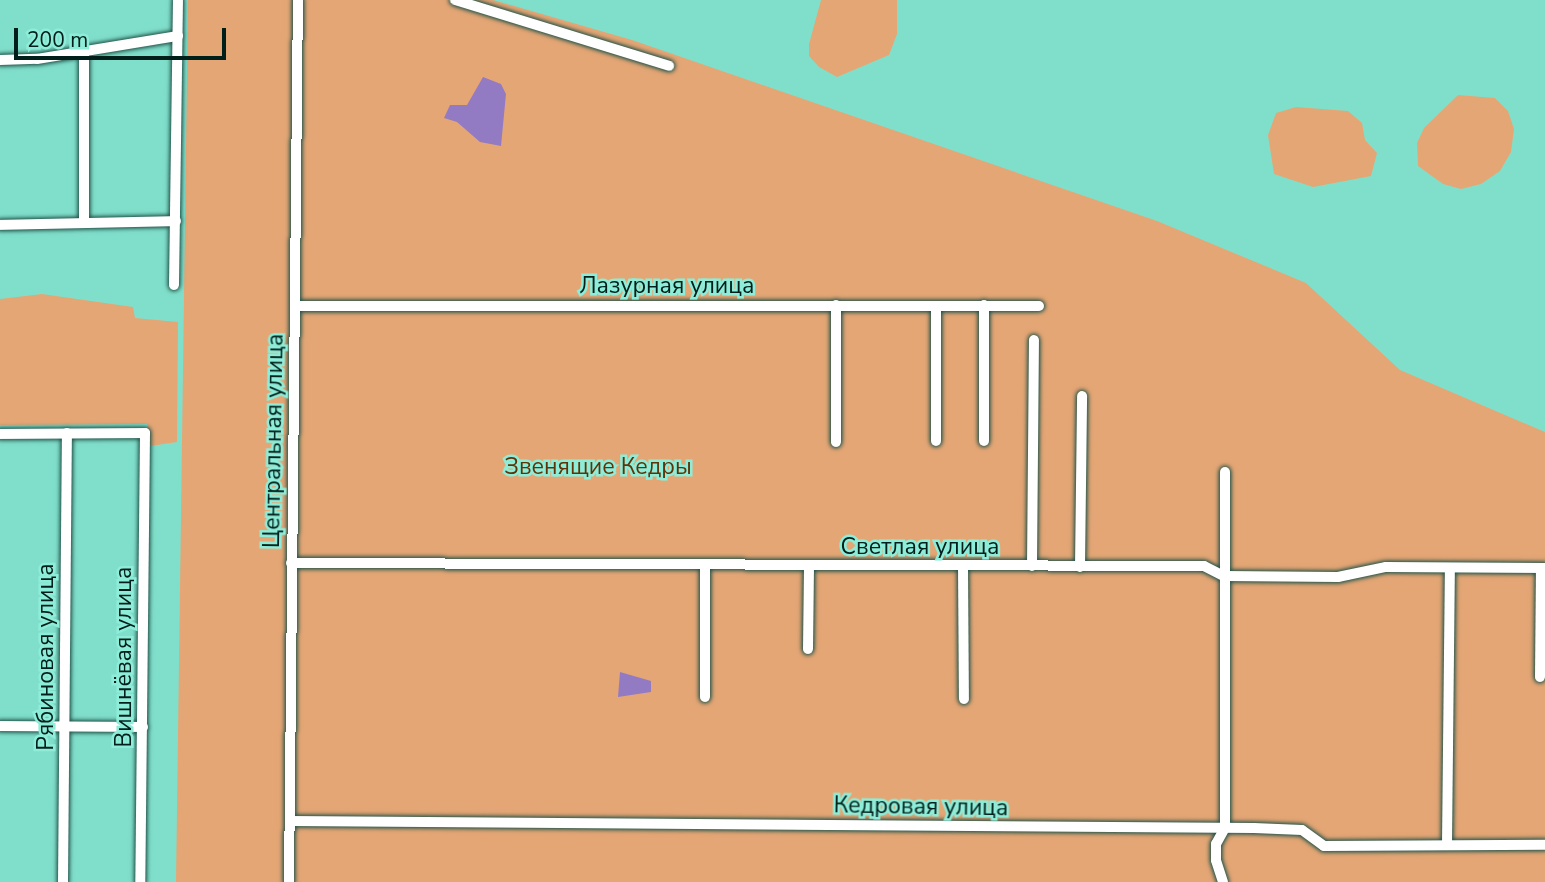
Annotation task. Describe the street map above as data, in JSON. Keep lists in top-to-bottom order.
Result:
{
  "streets": {
    "street": [
      "Лазурная улица",
      "Центральная улица",
      "Светлая улица",
      "Рябиновая улица",
      "Вишнёвая улица",
      "Кедровая улица"
    ]
  },
  "crossings": [
    ["Лазурная улица", "Центральная улица"],
    ["Центральная улица", "Светлая улица"],
    ["Центральная улица", "Кедровая улица"],
    ["Рябиновая улица", "Вишнёвая улица"]
  ],
  "parks": ["Звенящие Кедры"],
  "scale_bar": "200 m"
}
